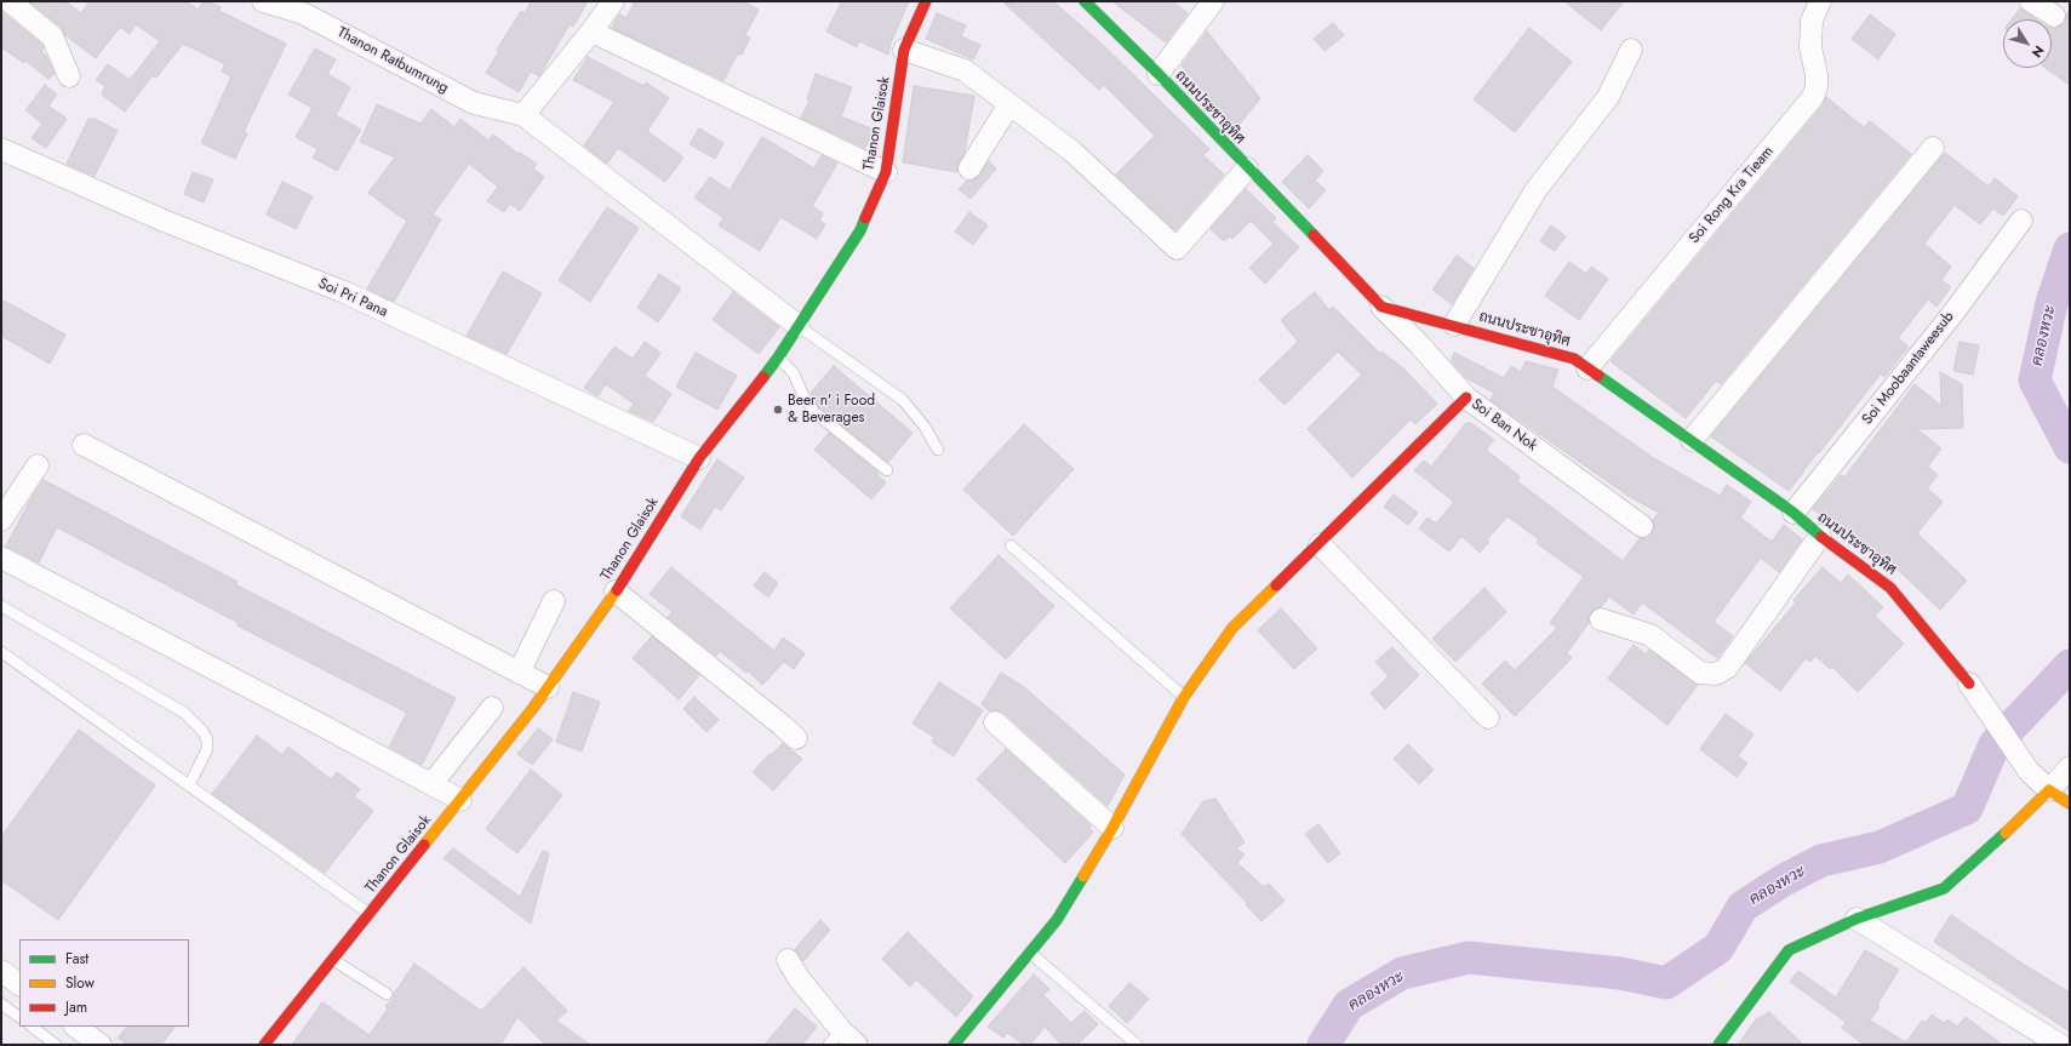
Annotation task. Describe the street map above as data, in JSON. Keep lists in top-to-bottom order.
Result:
{
  "streets": {
    "street": [
      "Thanon Ratbumrung",
      "ถนนประชาอุทิศ",
      "Thanon Glaisok",
      "Soi Rong Kra Tieam",
      "Soi Pri Pana",
      "Soi Moobaantaweesub",
      "Soi Ban Nok"
    ]
  },
  "crossings": [
    ["ถนนประชาอุทิศ", "Soi Rong Kra Tieam"],
    ["ถนนประชาอุทิศ", "Soi Moobaantaweesub"],
    ["ถนนประชาอุทิศ", "Soi Ban Nok"],
    ["Thanon Glaisok", "Soi Pri Pana"]
  ],
  "water": ["คลองหวะ"],
  "places": ["Beer n' i Food & Beverages"],
  "legend": ["Fast", "Slow", "Jam"],
  "north": "bottom right"
}
